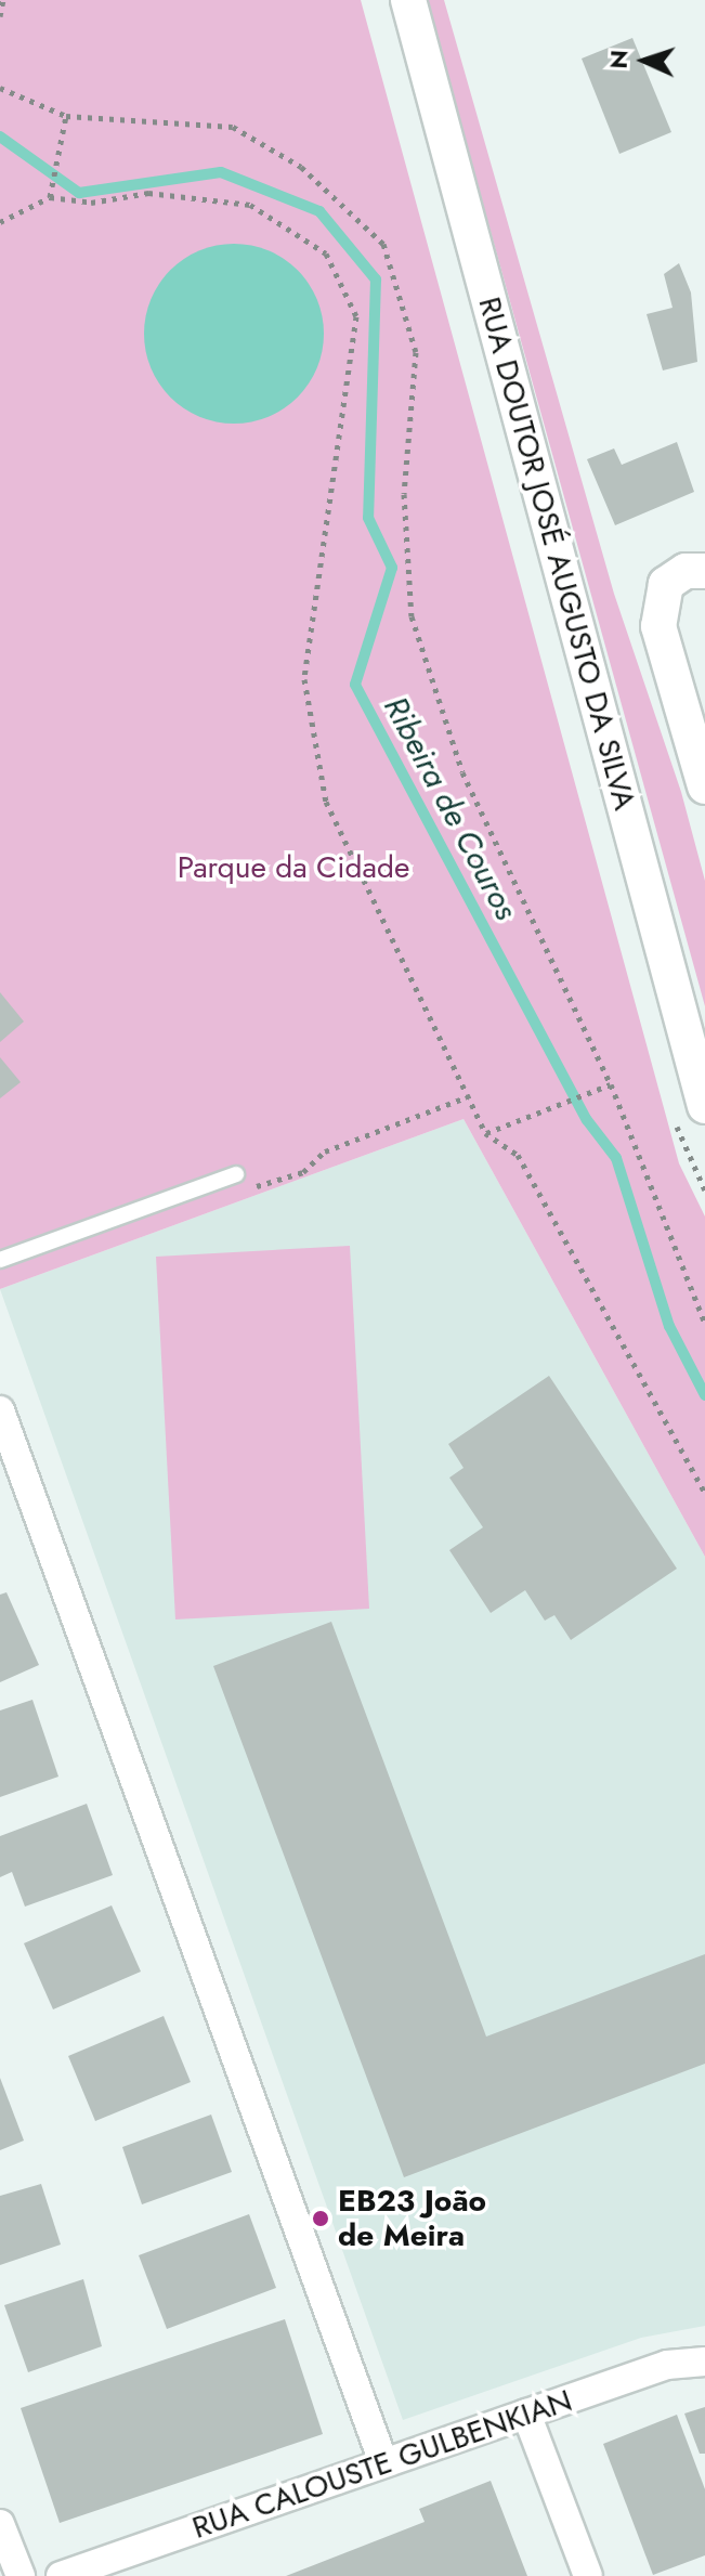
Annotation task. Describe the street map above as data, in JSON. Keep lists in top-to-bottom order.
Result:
{
  "streets": {
    "street": ["RUA DOUTOR JOSÉ AUGUSTO DA SILVA", "RUA CALOUSTE GULBENKIAN"]
  },
  "water": ["Ribeira de Couros"],
  "parks": ["Parque da Cidade"],
  "places": ["EB23 João de Meira"],
  "north": "left"
}
